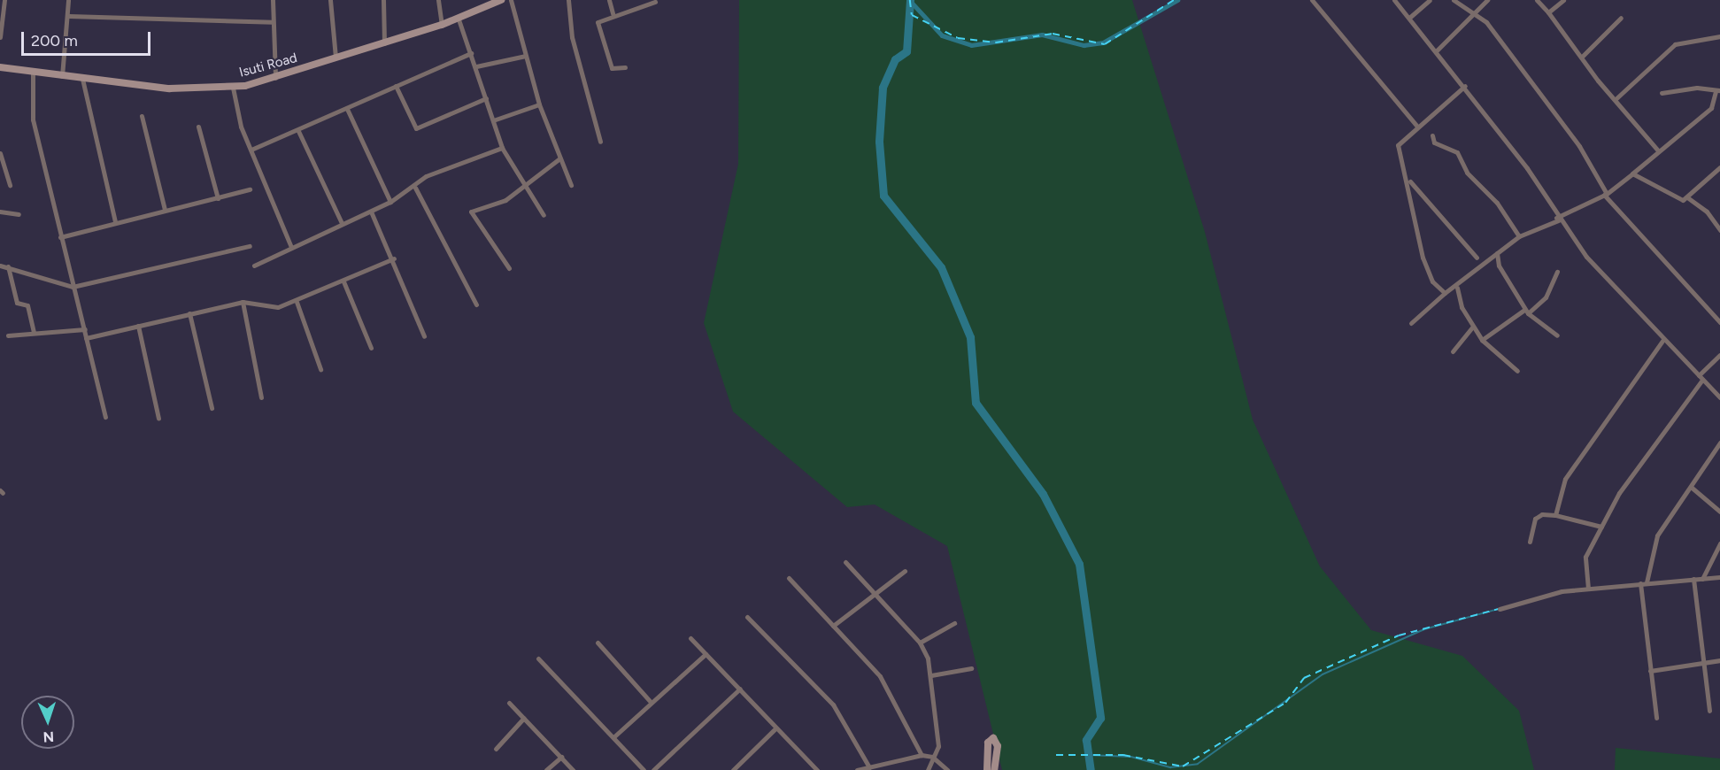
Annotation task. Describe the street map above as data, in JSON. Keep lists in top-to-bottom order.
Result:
{
  "streets": {
    "street": ["Isuti Road"]
  },
  "scale_bar": "200 m",
  "north": "bottom"
}
